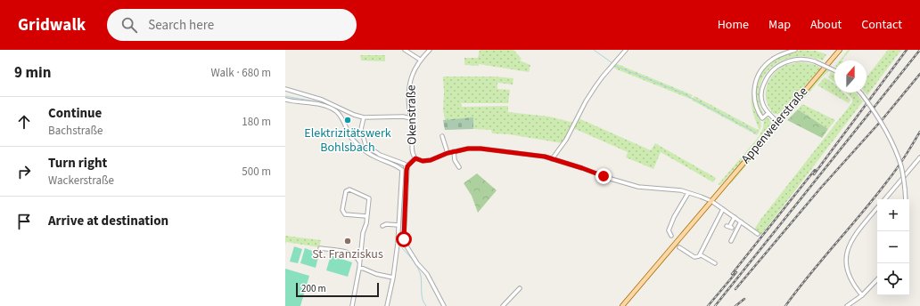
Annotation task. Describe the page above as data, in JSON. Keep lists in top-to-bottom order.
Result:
{
  "streets": {
    "main road": ["Appenweierstraße"],
    "street": ["Okenstraße"]
  },
  "places": ["Elektrizitätswerk Bohlsbach", "St. Franziskus"],
  "scale_bar": "200 m",
  "north": "top",
  "page": {
    "header": "Gridwalk",
    "search": "Search here",
    "nav": [
      "Home",
      "Map",
      "About",
      "Contact"
    ],
    "heading": ["9 min", "Walk · 680 m"],
    "list": [
      ["Continue", "Bachstraße", "180 m"],
      ["Turn right", "Wackerstraße", "500 m"],
      "Arrive at destination"
    ],
    "map_buttons": ["+", "−"],
    "scale": "200 m"
  }
}
